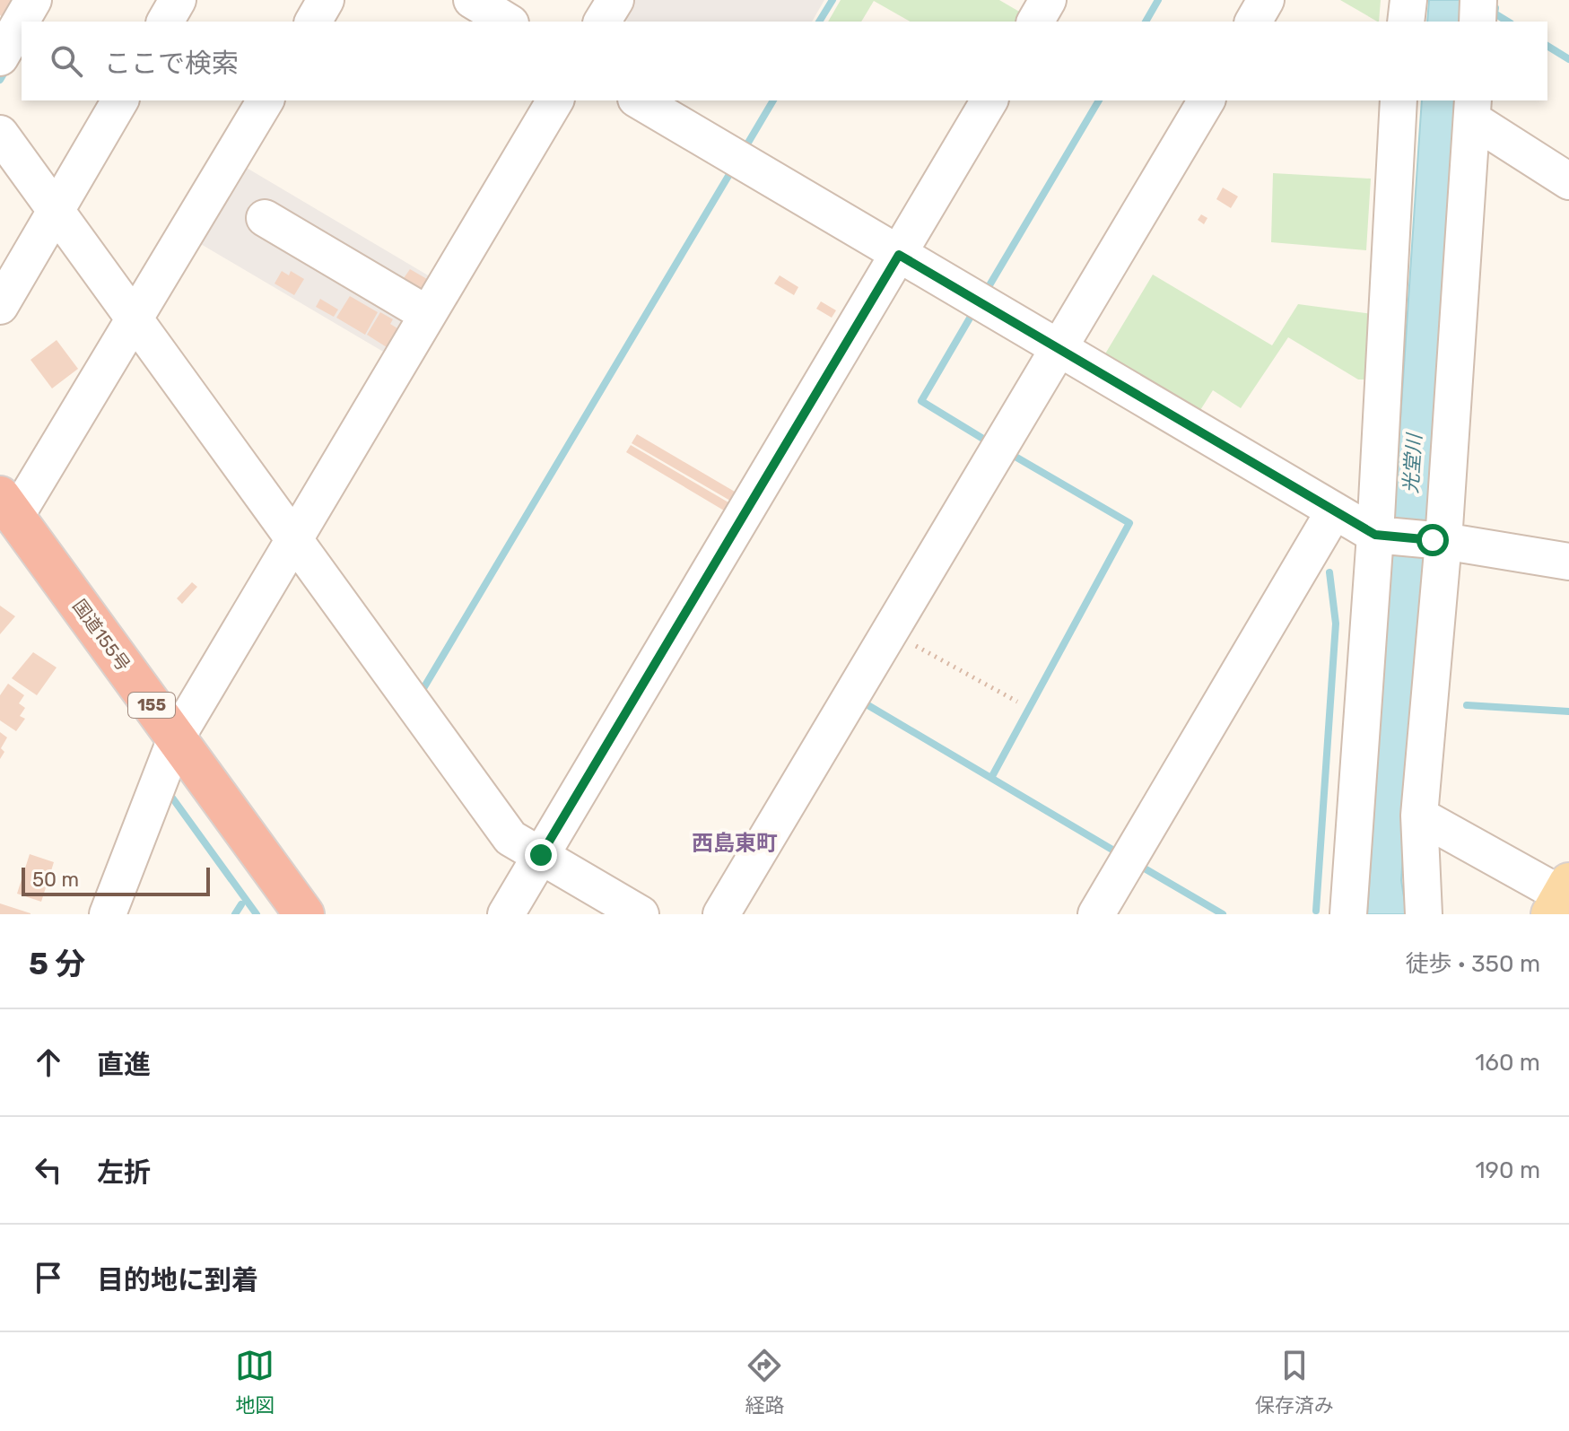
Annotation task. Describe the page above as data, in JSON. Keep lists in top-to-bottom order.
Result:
{
  "streets": {
    "highway": ["国道155号", "155"]
  },
  "districts": ["西島東町"],
  "water": ["光堂川"],
  "scale_bar": "50 m",
  "page": {
    "search": "ここで検索",
    "scale": "50 m",
    "heading": ["5 分", "徒歩 · 350 m"],
    "list": [
      ["直進", "160 m"],
      ["左折", "190 m"],
      "目的地に到着"
    ],
    "nav": ["地図", "経路", "保存済み"]
  }
}
